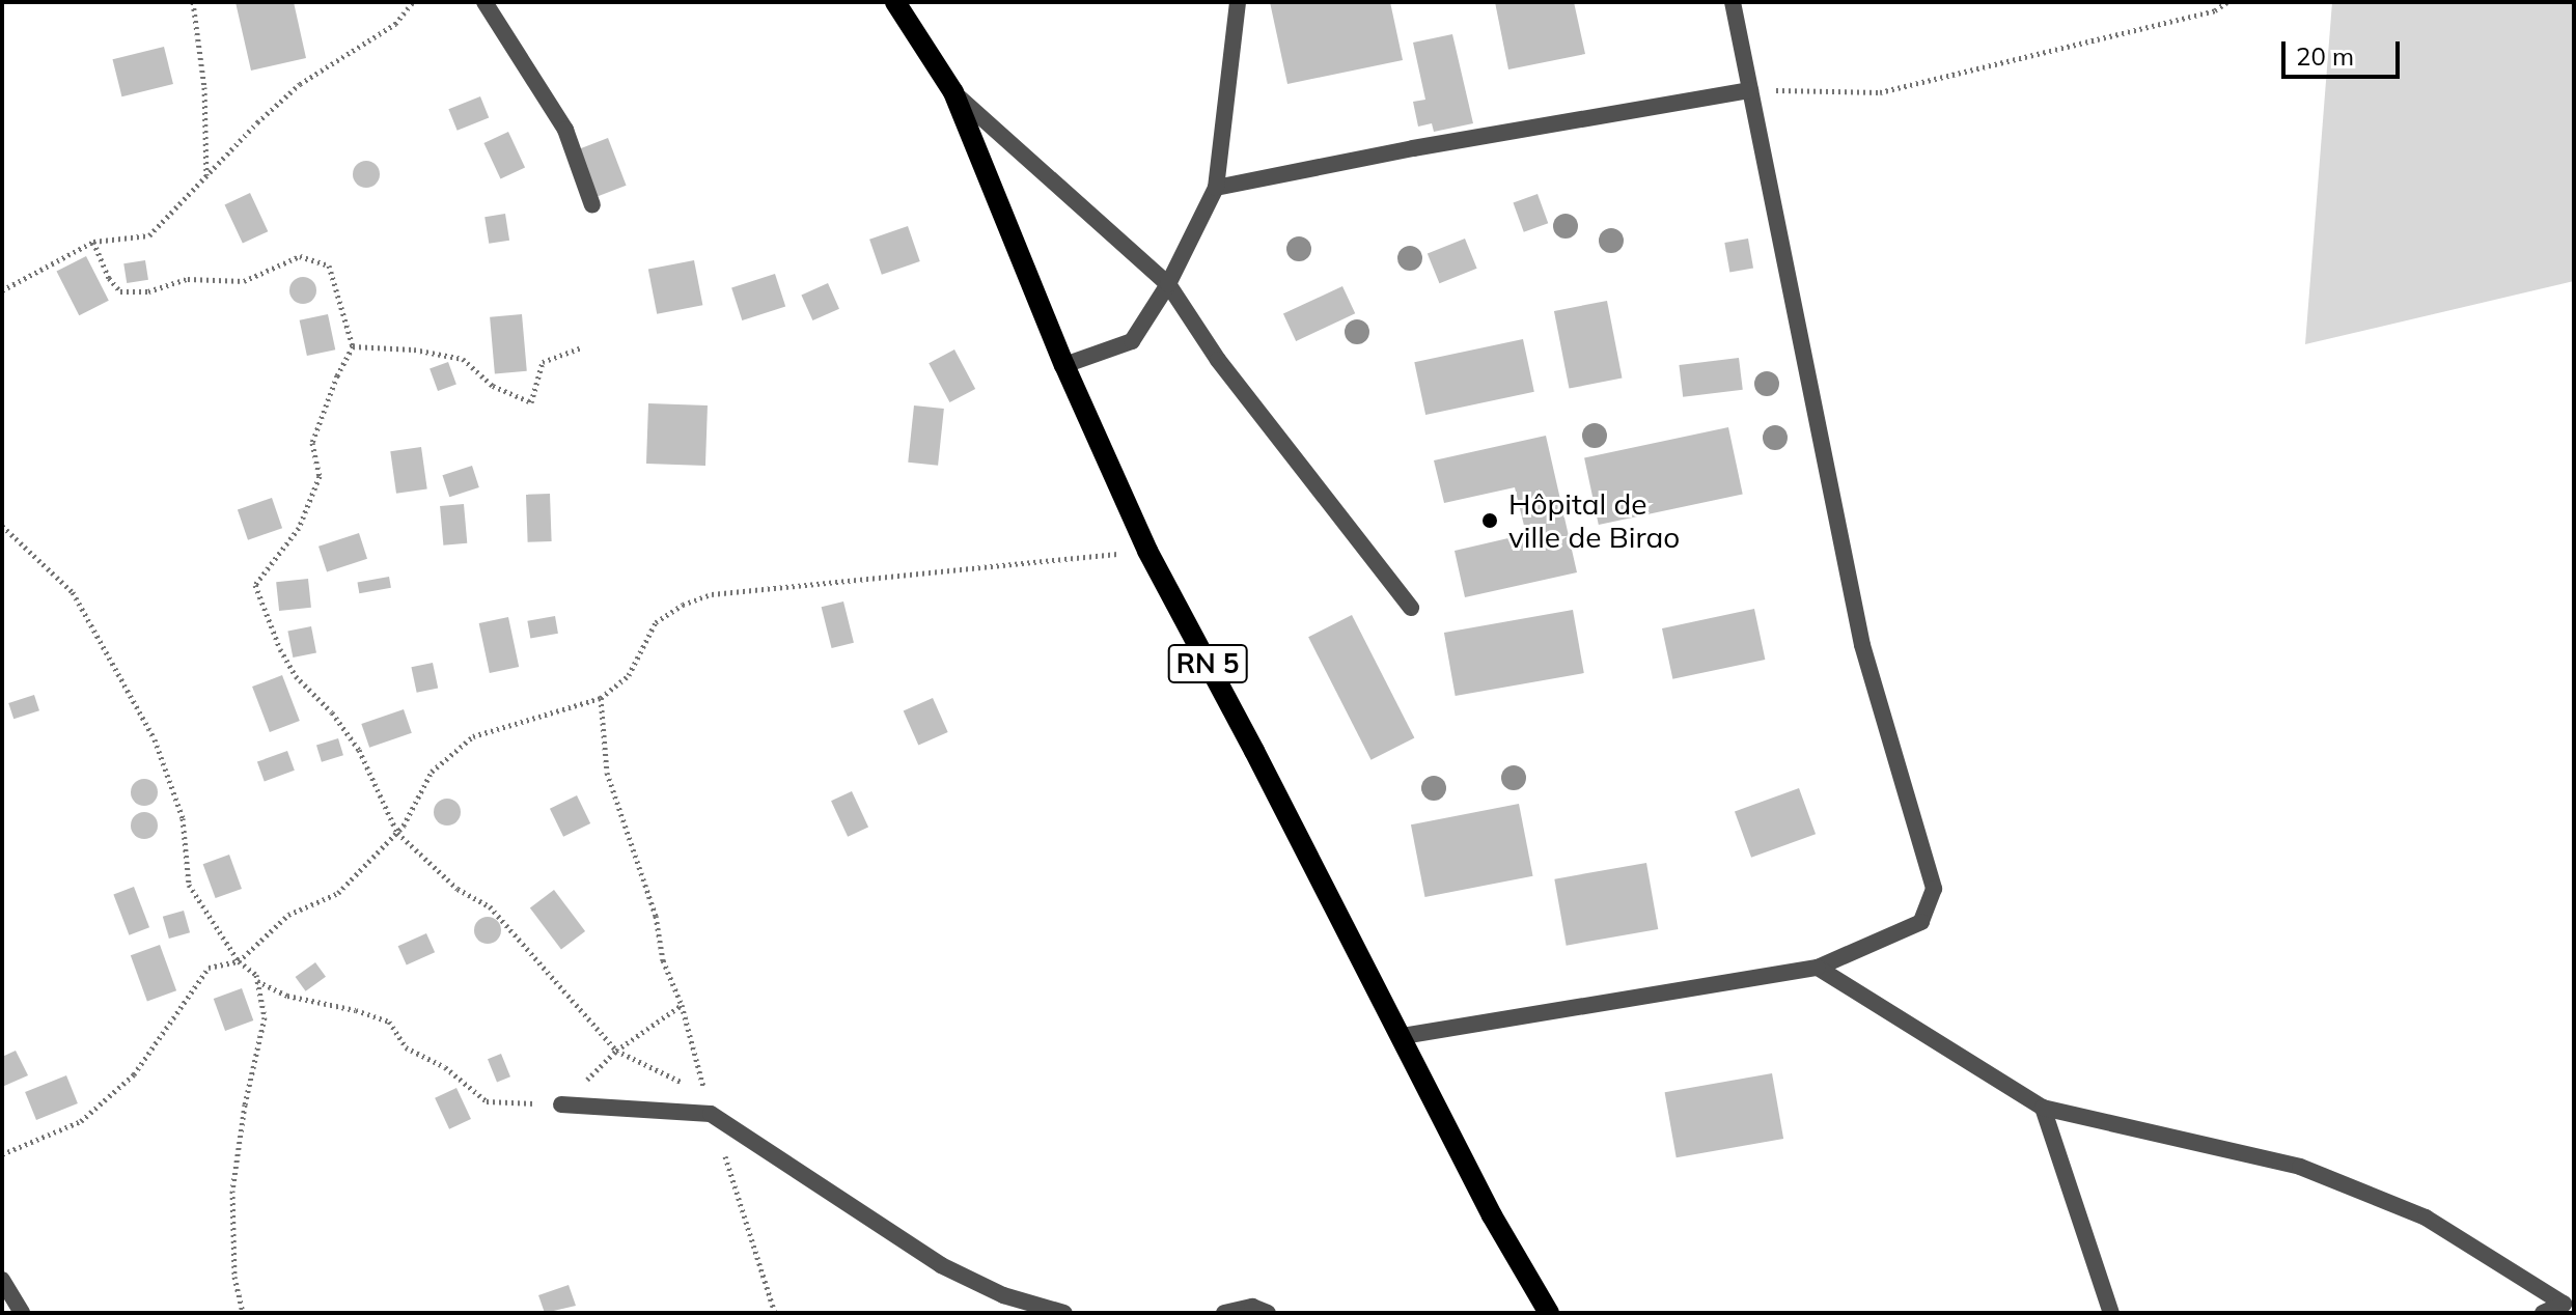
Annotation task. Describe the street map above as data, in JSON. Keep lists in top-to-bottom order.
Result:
{
  "streets": {
    "main road": ["RN 5"]
  },
  "places": ["Hôpital de ville de Birao"],
  "scale_bar": "20 m"
}
